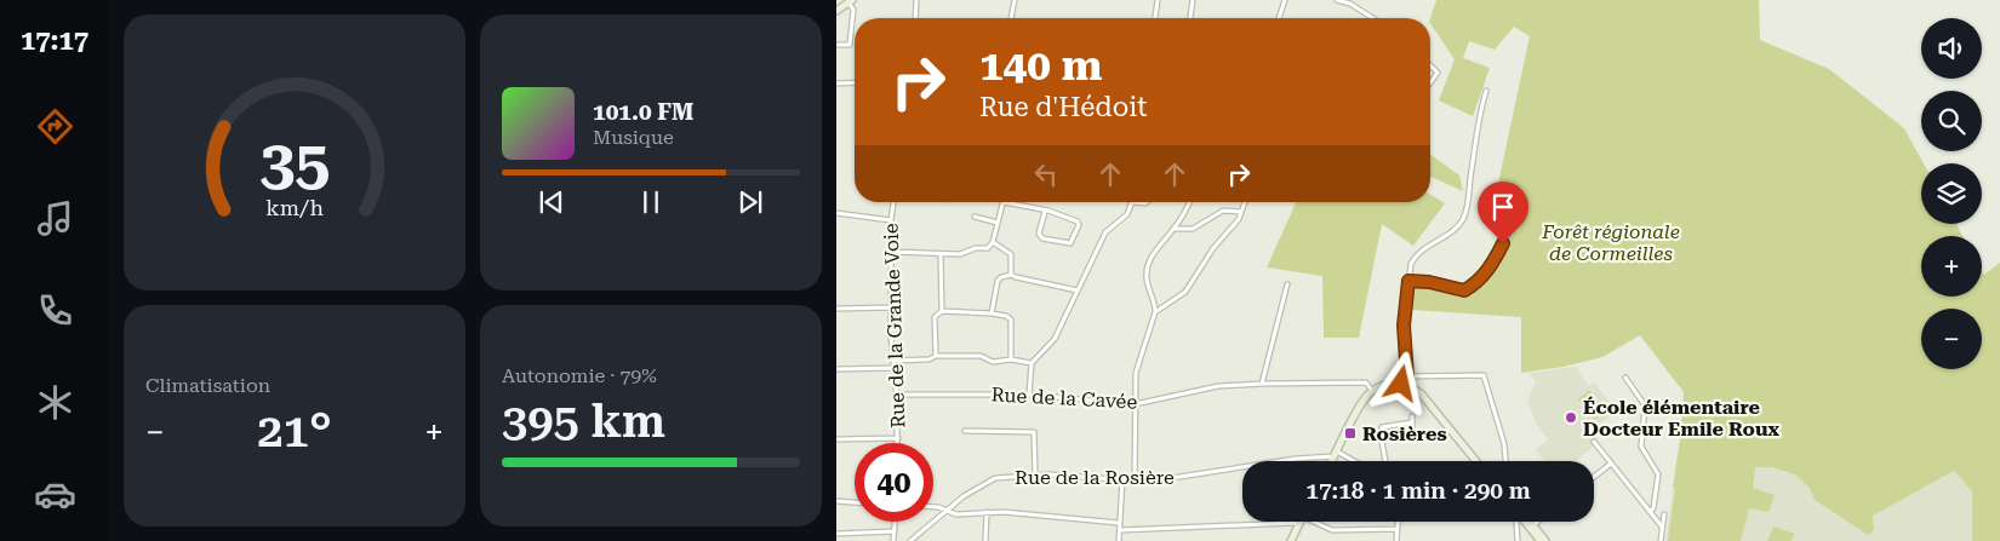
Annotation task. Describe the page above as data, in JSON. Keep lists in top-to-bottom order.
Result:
{
  "streets": {
    "street": ["Rue de la Grande Voie", "Rue de la Cavée", "Rue de la Rosière"]
  },
  "crossings": [
    ["Rue de la Grande Voie", "Rue de la Cavée"]
  ],
  "parks": ["Forêt régionale de Cormeilles"],
  "places": {
    "other": ["École élémentaire Docteur Emile Roux"],
    "transit": ["Rosières"]
  },
  "page": {
    "tabs": "17:17",
    "map_buttons": ["+", "−"],
    "turn": ["140 m", "Rue d'Hédoit"],
    "song": ["101.0 FM", "Musique"],
    "tile": [
      "Climatisation",
      ["Autonomie · 79%", "395 km"]
    ],
    "heat": ["−", "21°", "+"],
    "limit": "40",
    "trip": "17:18 · 1 min · 290 m",
    "gauge": ["35", "km/h"]
  }
}
